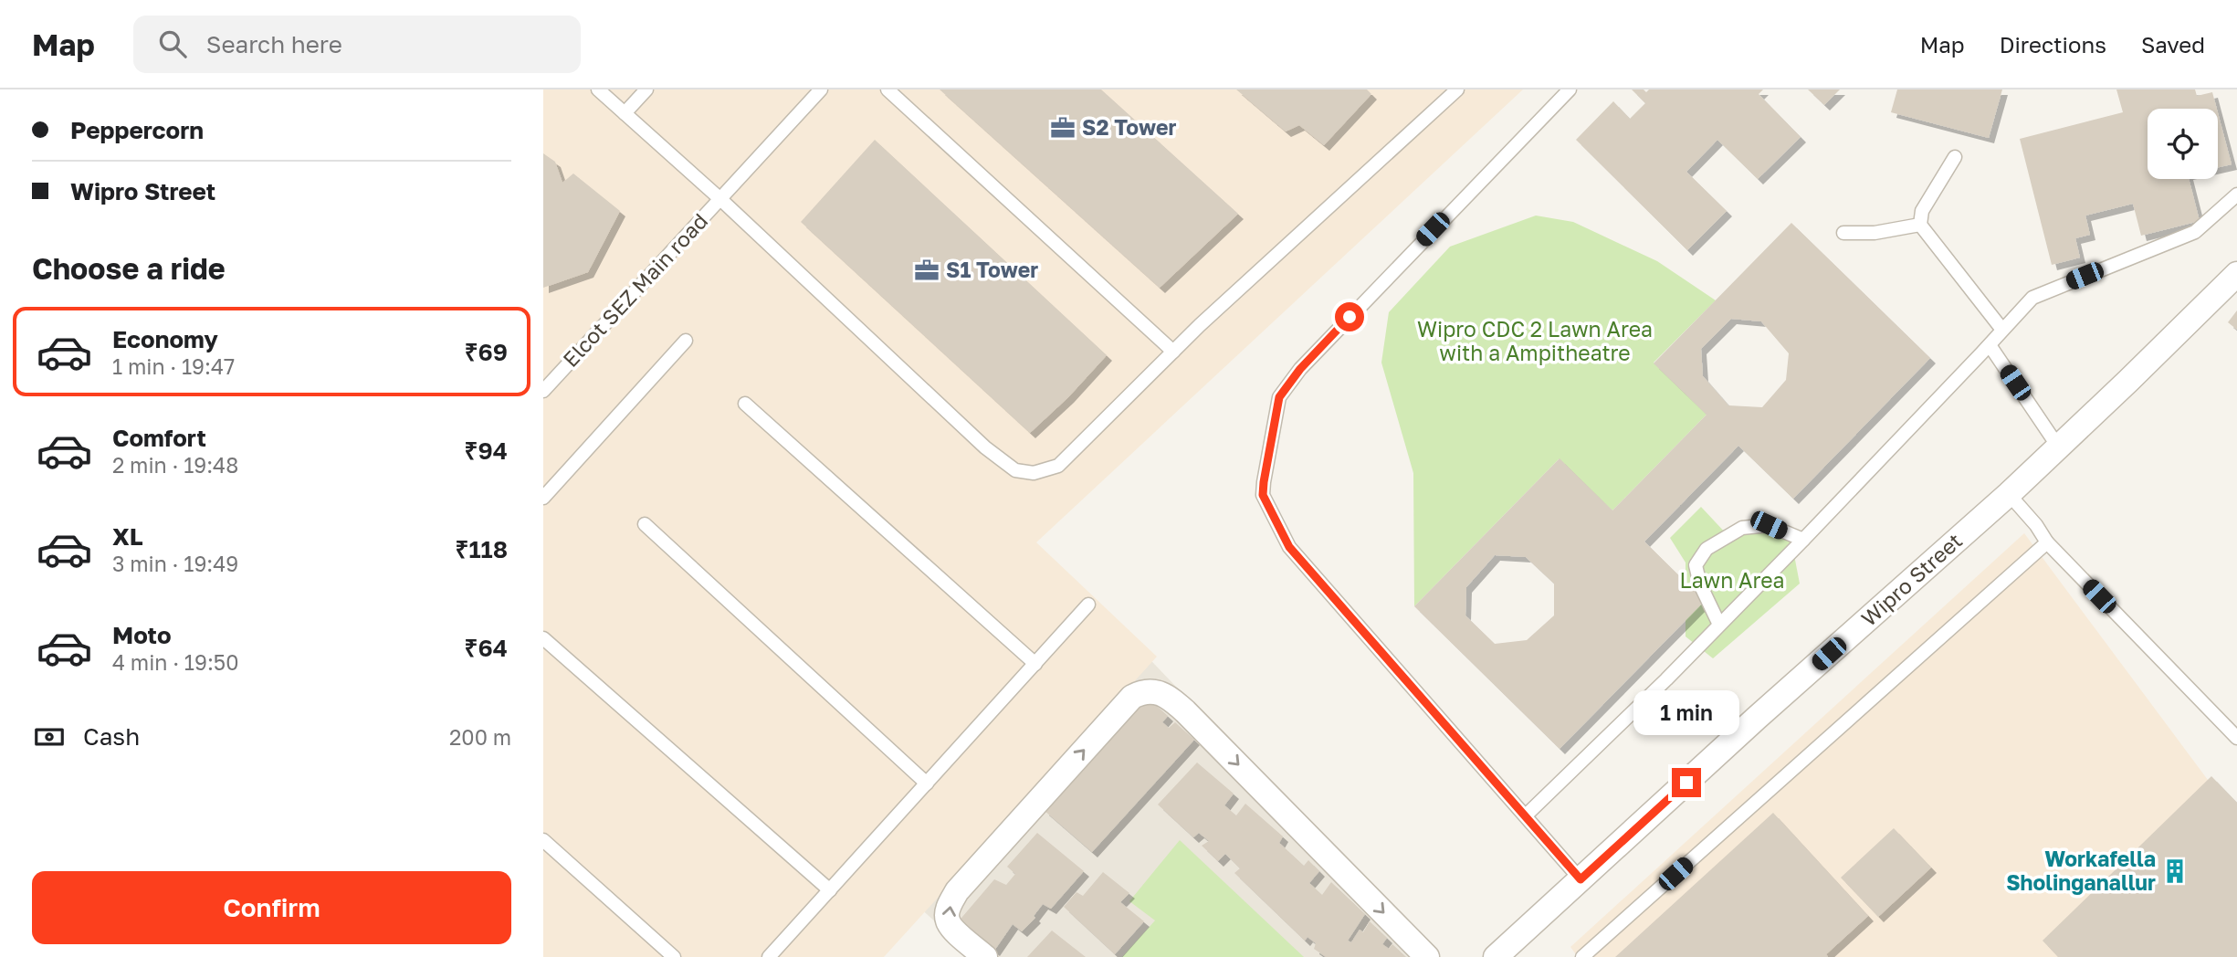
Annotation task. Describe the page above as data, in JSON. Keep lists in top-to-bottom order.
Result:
{
  "streets": {
    "street": ["Wipro Street"],
    "lane": ["Elcot SEZ Main road"]
  },
  "parks": ["Wipro CDC 2 Lawn Area with a Ampitheatre", "Lawn Area"],
  "places": {
    "office": ["S2 Tower", "S1 Tower"],
    "building": ["Workafella Sholinganallur"]
  },
  "page": {
    "header": "Map",
    "search": "Search here",
    "nav": ["Map", "Directions", "Saved"],
    "banner": ["Peppercorn", "Wipro Street"],
    "heading": "Choose a ride",
    "list": [
      {
        "name": "Economy",
        "note": "1 min · 19:47",
        "value": "₹69"
      },
      {
        "name": "Comfort",
        "note": "2 min · 19:48",
        "value": "₹94"
      },
      {
        "name": "XL",
        "note": "3 min · 19:49",
        "value": "₹118"
      },
      {
        "name": "Moto",
        "note": "4 min · 19:50",
        "value": "₹64"
      }
    ],
    "bubble": "1 min",
    "pay": ["Cash", "200 m"],
    "buttons": "Confirm"
  }
}
